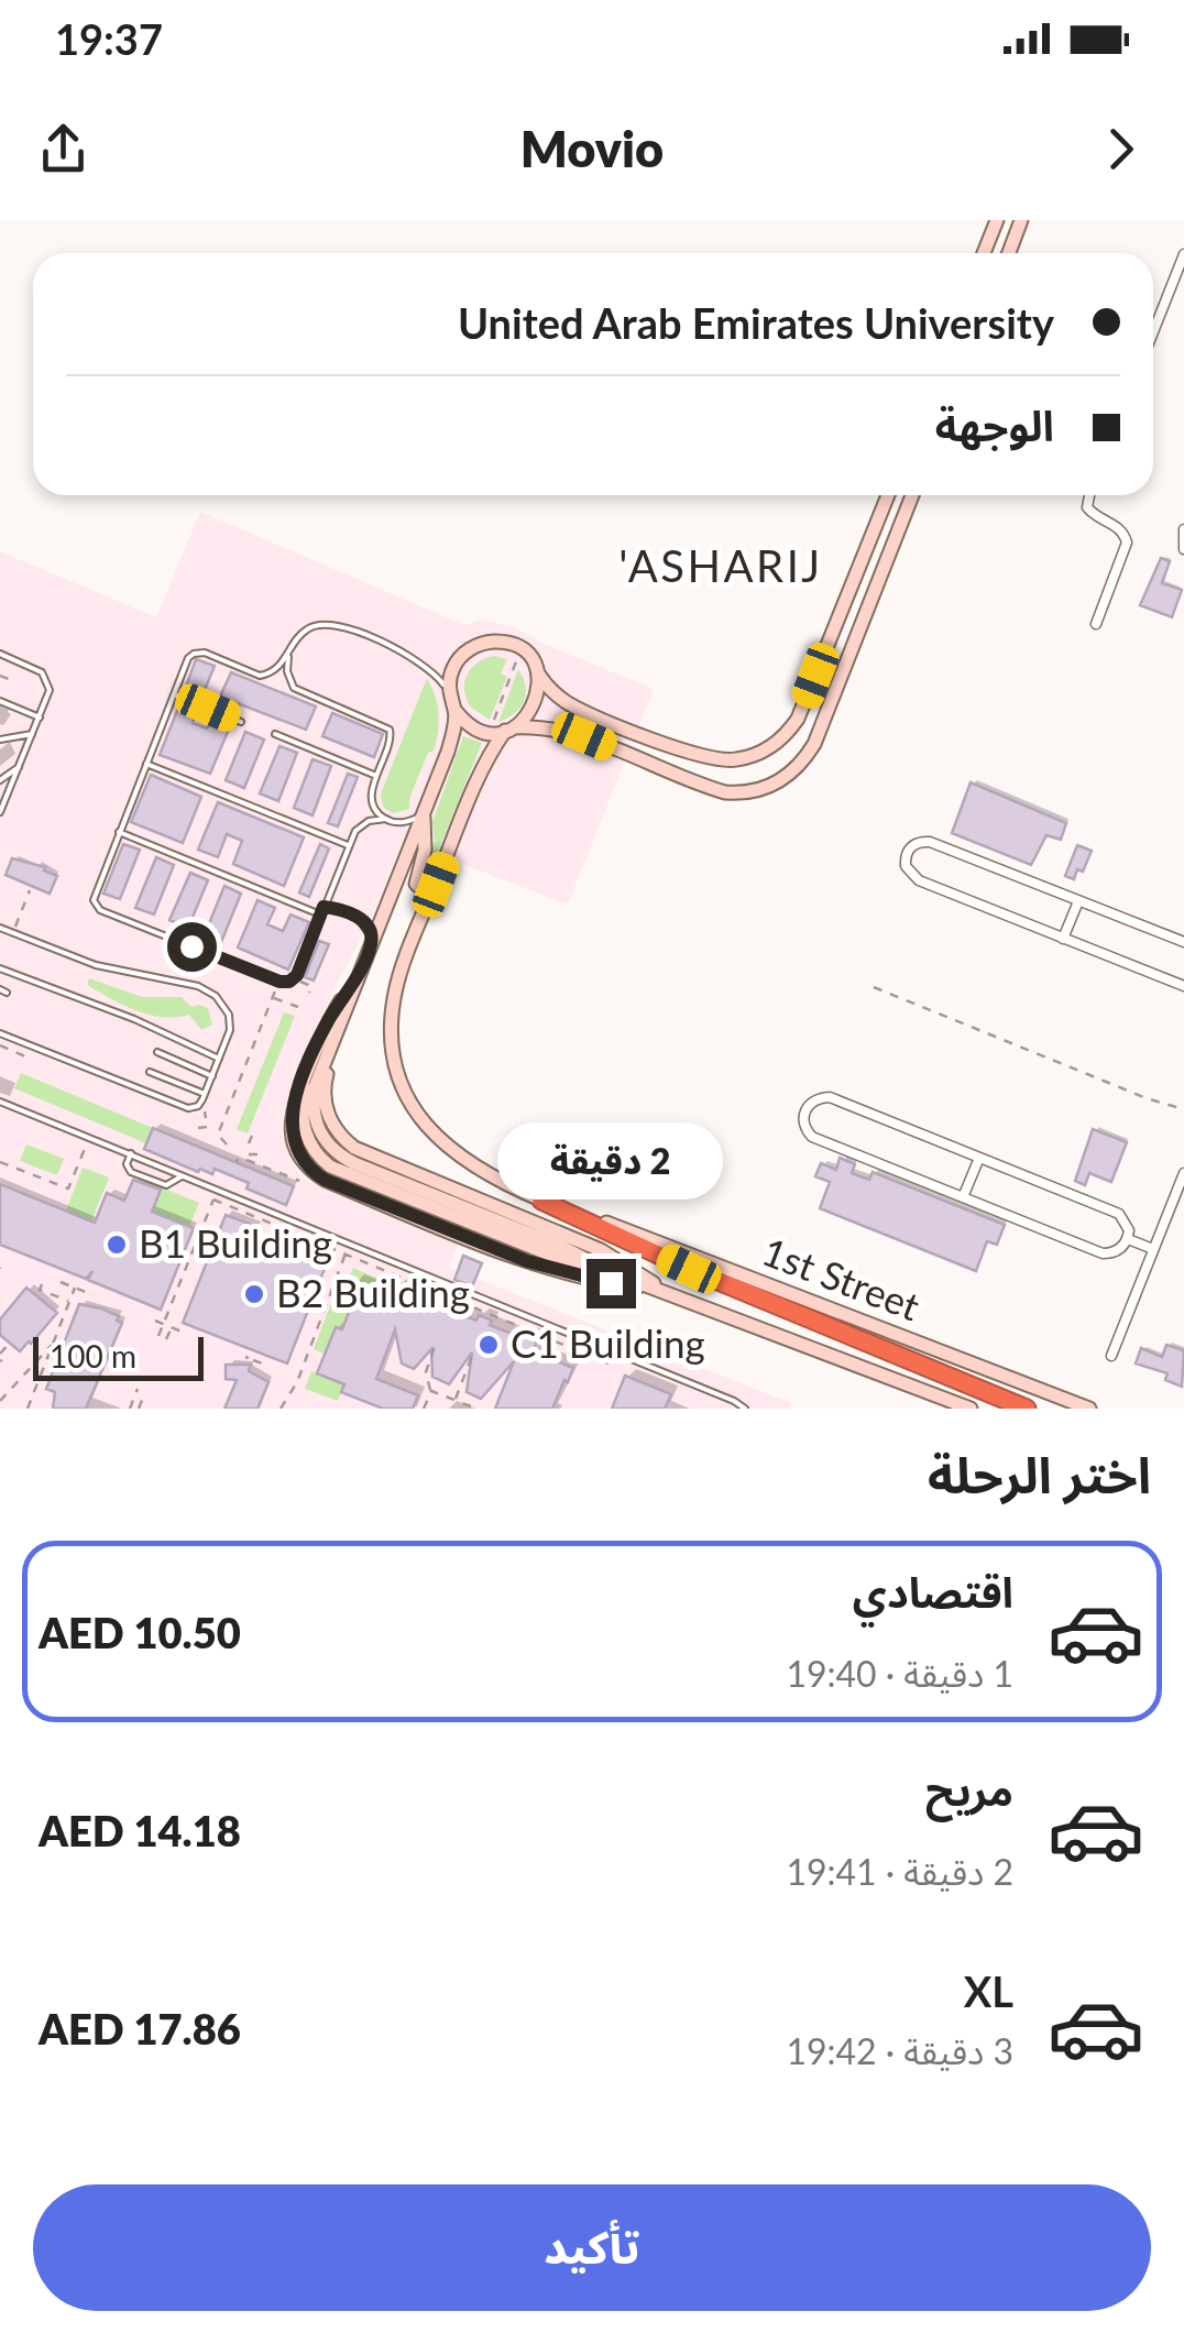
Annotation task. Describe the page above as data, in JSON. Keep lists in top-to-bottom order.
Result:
{
  "streets": {
    "street": ["1st Street"]
  },
  "districts": ["'ASHARIJ"],
  "places": ["B1 Building", "B2 Building", "C1 Building"],
  "scale_bar": "100 m",
  "page": {
    "status": "19:37",
    "header": "Movio",
    "banner": ["United Arab Emirates University", "الوجهة"],
    "bubble": "2 دقيقة",
    "scale": "100 m",
    "heading": "اختر الرحلة",
    "list": [
      {
        "name": "اقتصادي",
        "note": "1 دقيقة · 19:40",
        "value": "AED 10.50"
      },
      {
        "name": "مريح",
        "note": "2 دقيقة · 19:41",
        "value": "AED 14.18"
      },
      {
        "name": "XL",
        "note": "3 دقيقة · 19:42",
        "value": "AED 17.86"
      }
    ],
    "buttons": "تأكيد"
  }
}
